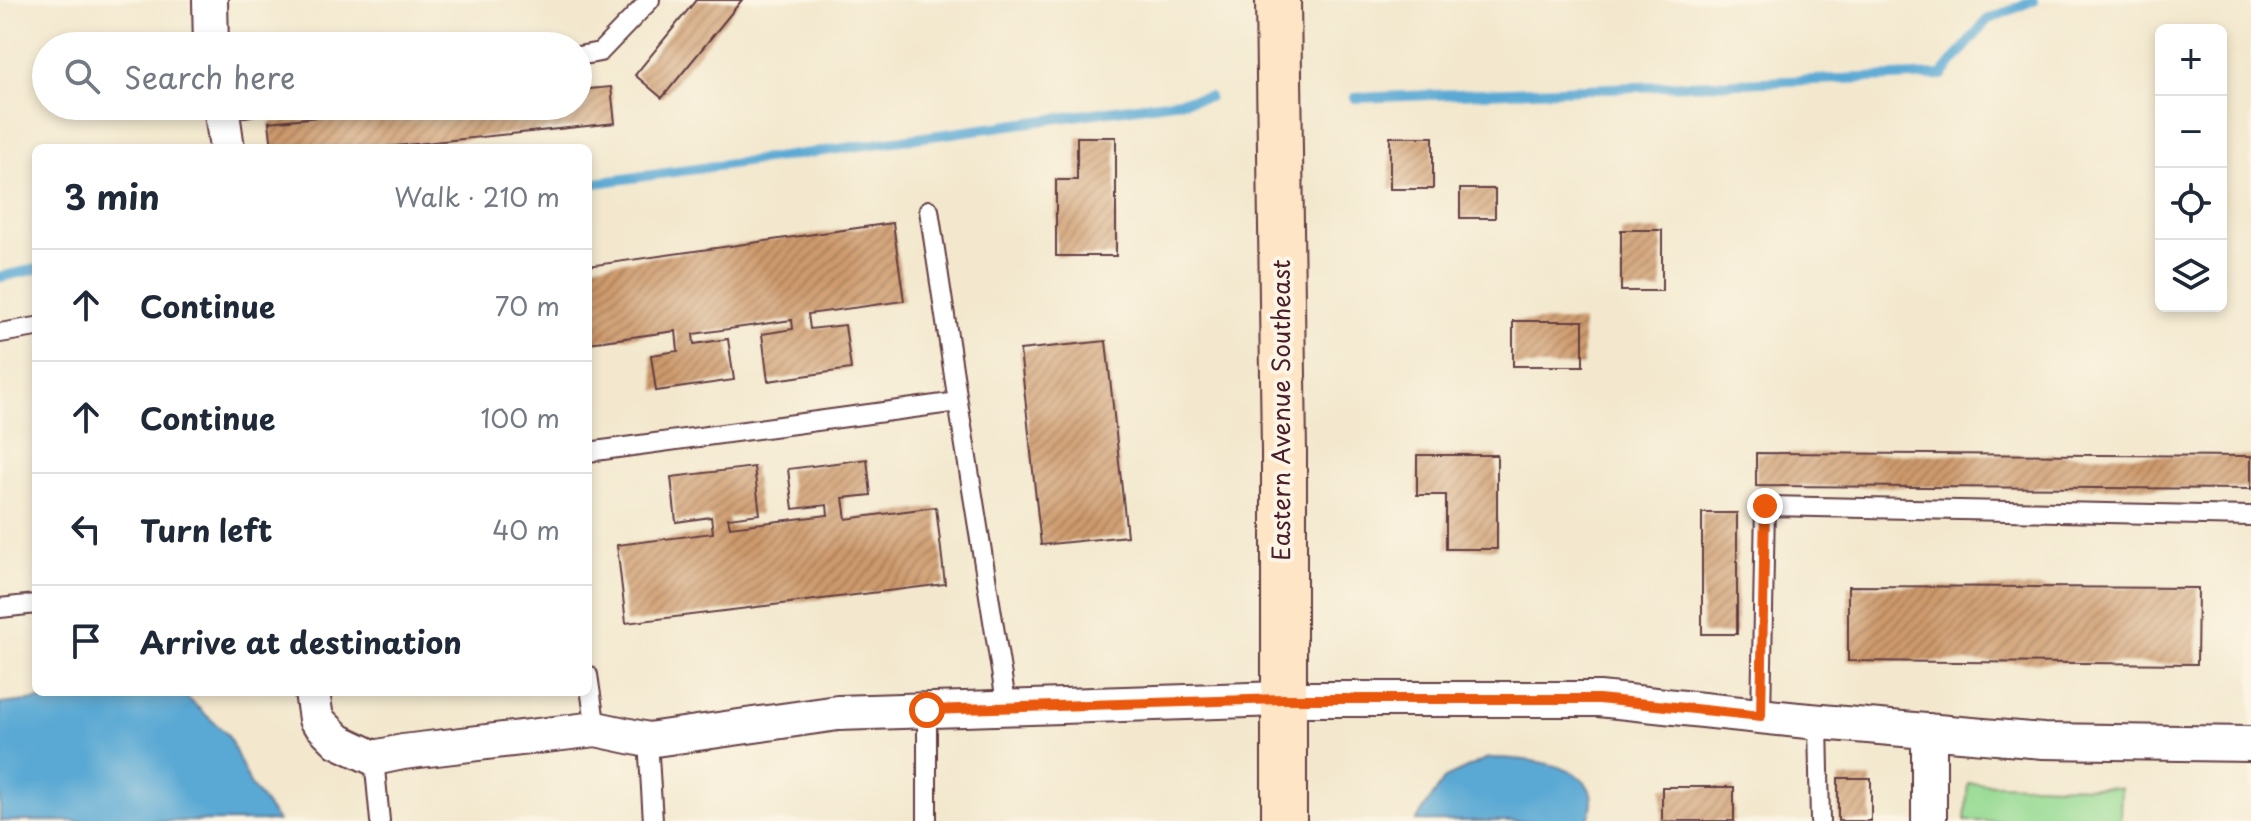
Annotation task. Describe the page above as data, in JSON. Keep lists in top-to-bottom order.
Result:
{
  "streets": {
    "street": ["Eastern Avenue Southeast"]
  },
  "page": {
    "map_buttons": ["+", "−"],
    "search": "Search here",
    "heading": ["3 min", "Walk · 210 m"],
    "list": [
      ["Continue", "70 m"],
      ["Continue", "100 m"],
      ["Turn left", "40 m"],
      "Arrive at destination"
    ]
  }
}
